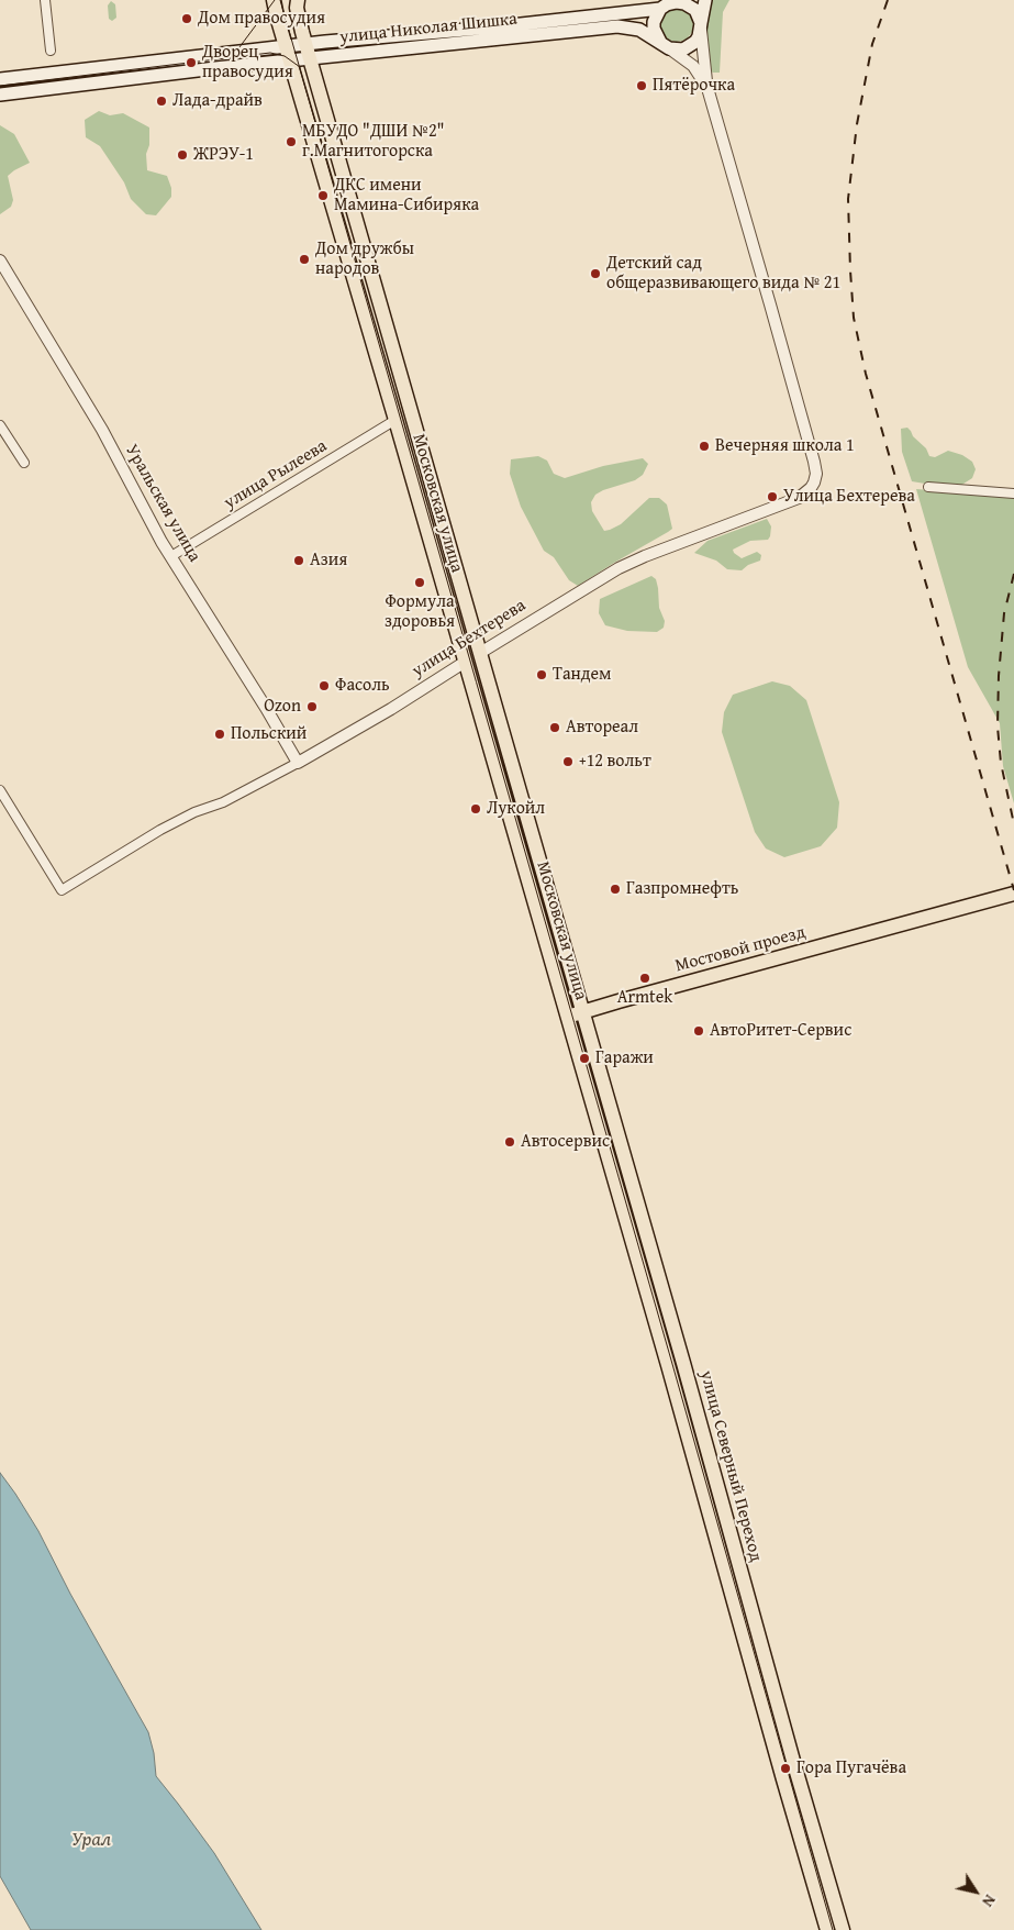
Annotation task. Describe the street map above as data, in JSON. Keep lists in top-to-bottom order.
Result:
{
  "streets": {
    "main road": [
      "улица Николая Шишка",
      "Московская улица",
      "улица Бехтерева",
      "Мостовой проезд",
      "улица Северный Переход"
    ],
    "street": ["улица Рылеева", "Уральская улица"]
  },
  "crossings": [
    ["улица Николая Шишка", "Московская улица"],
    ["улица Рылеева", "Уральская улица"],
    ["улица Рылеева", "Московская улица"],
    ["Уральская улица", "улица Бехтерева"],
    ["Московская улица", "улица Бехтерева"],
    ["Московская улица", "Мостовой проезд"],
    ["Московская улица", "улица Северный Переход"],
    ["Мостовой проезд", "улица Северный Переход"]
  ],
  "water": ["Урал"],
  "places": [
    "Дом правосудия",
    "Дворец правосудия",
    "Пятёрочка",
    "Лада-драйв",
    "МБУДО \"ДШИ №2\" г.Магнитогорска",
    "ЖРЭУ-1",
    "ДКС имени Мамина-Сибиряка",
    "Дом дружбы народов",
    "Детский сад общеразвивающего вида № 21",
    "Вечерняя школа 1",
    "Улица Бехтерева",
    "Азия",
    "Формула здоровья",
    "Тандем",
    "Фасоль",
    "Ozon",
    "Автореал",
    "Польский",
    "+12 вольт",
    "Лукойл",
    "Газпромнефть",
    "Armtek",
    "АвтоРитет-Сервис",
    "Гаражи",
    "Автосервис",
    "Гора Пугачёва"
  ],
  "north": "bottom right"
}
